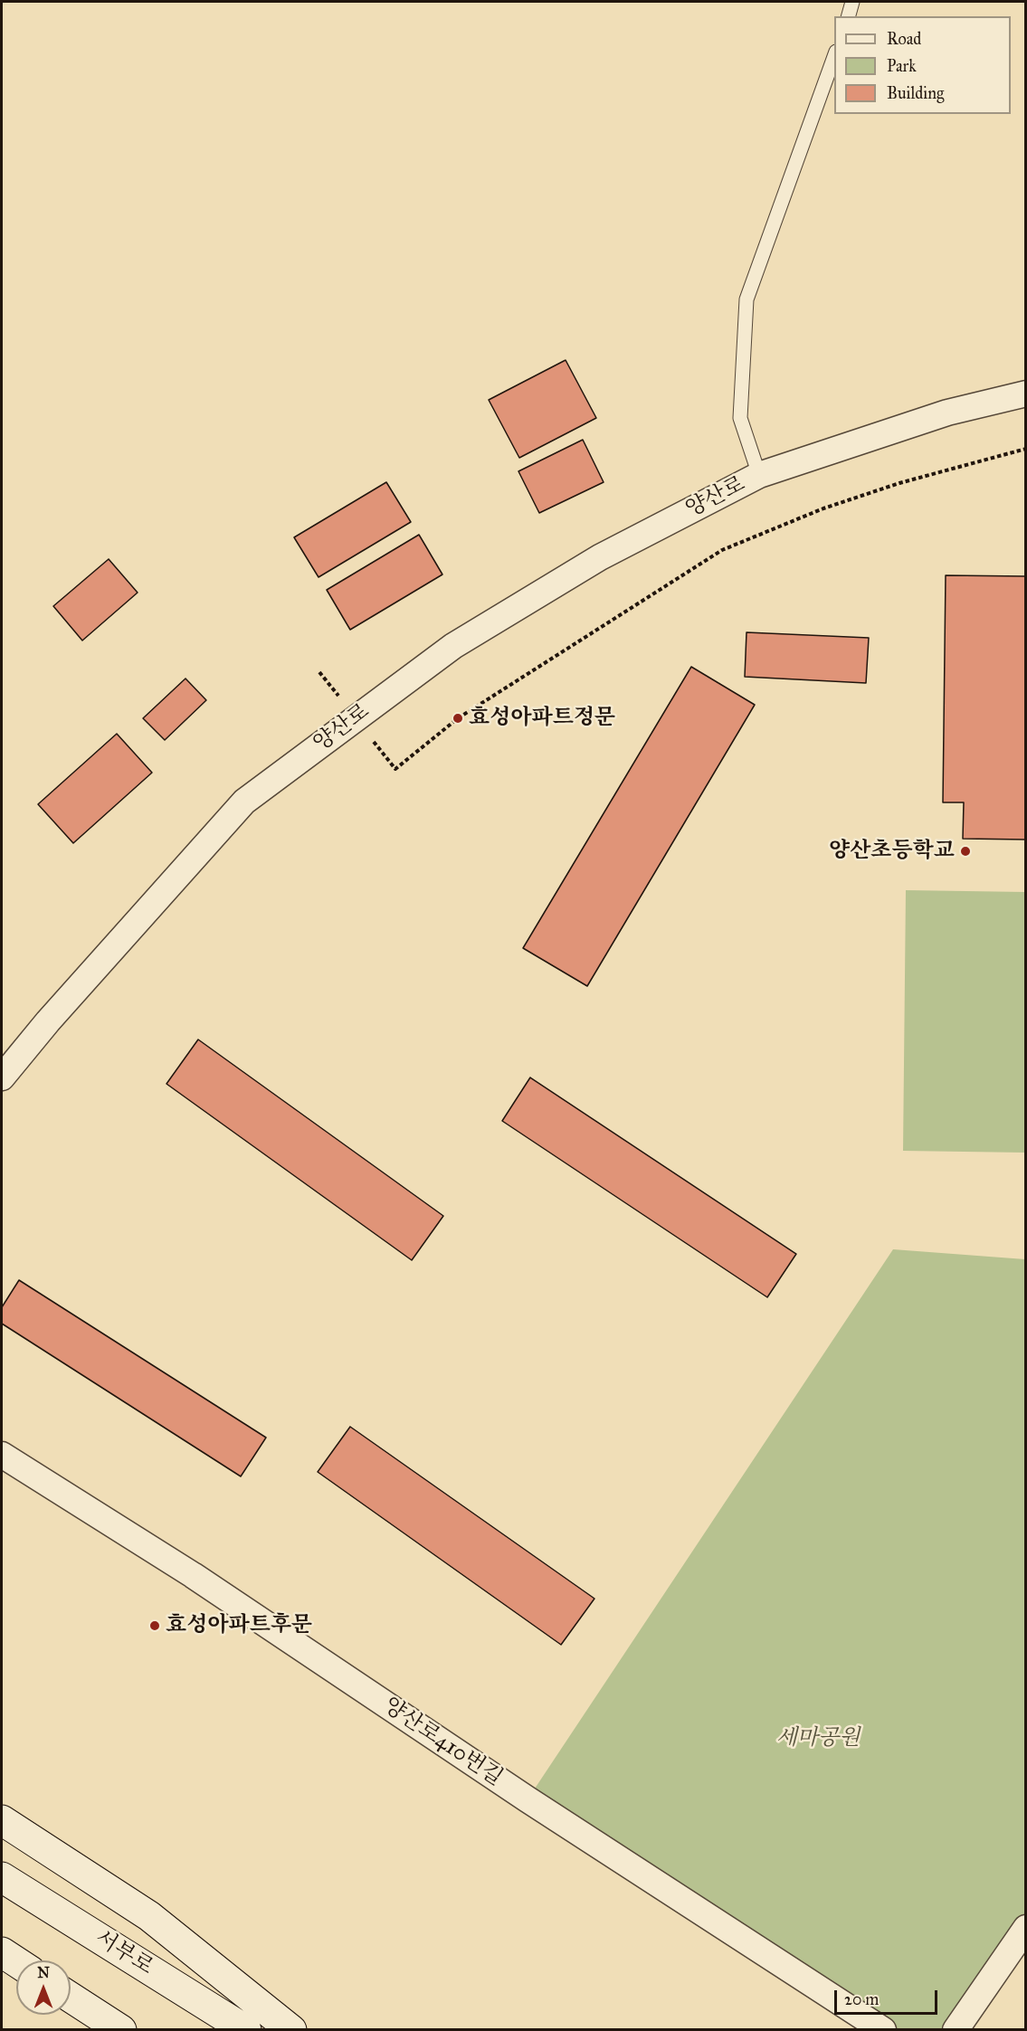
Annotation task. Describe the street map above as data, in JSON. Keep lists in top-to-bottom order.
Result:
{
  "streets": {
    "main road": ["서부로"],
    "street": ["양산로", "양산로410번길"]
  },
  "parks": ["세마공원"],
  "places": ["효성아파트정문", "양산초등학교", "효성아파트후문"],
  "legend": ["Road", "Park", "Building"],
  "scale_bar": "20 m",
  "north": "top"
}
